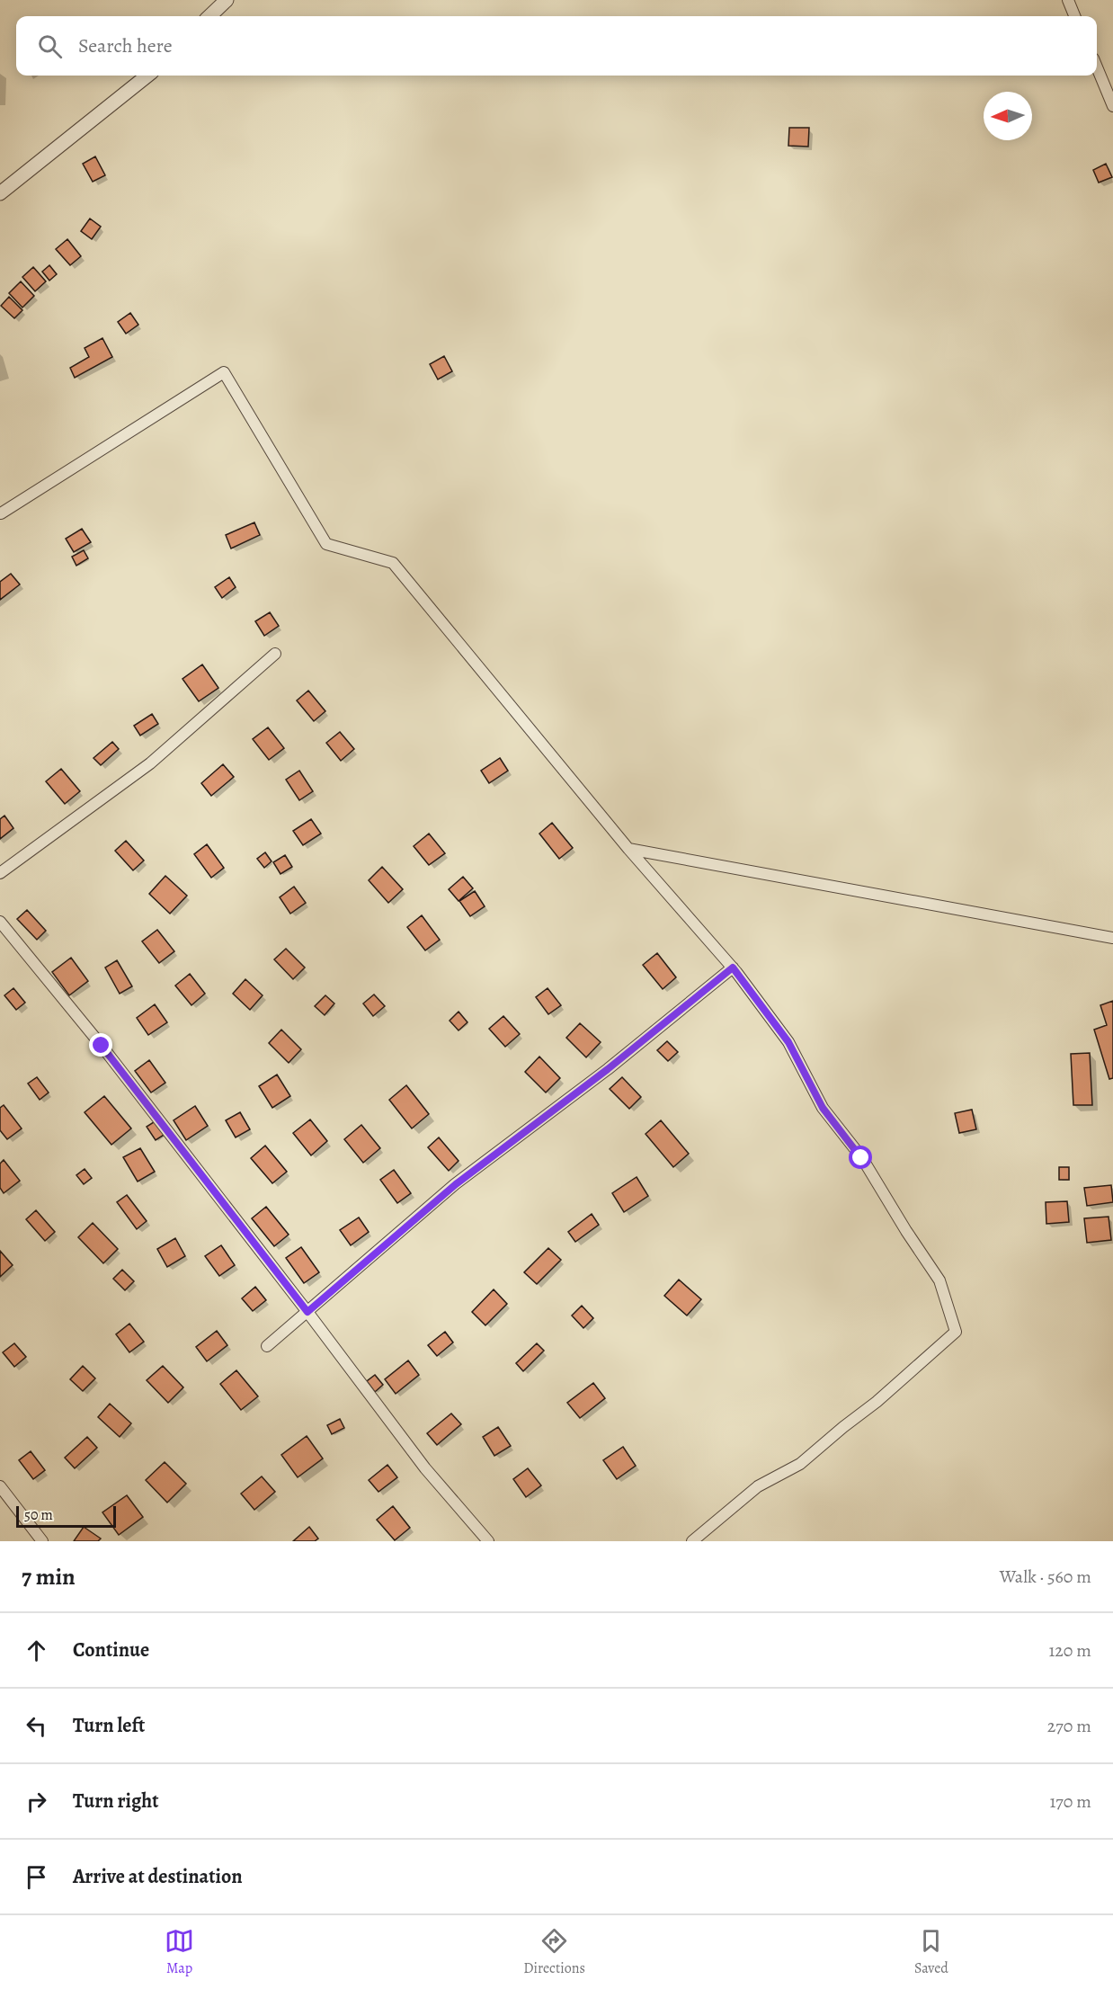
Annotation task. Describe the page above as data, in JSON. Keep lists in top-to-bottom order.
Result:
{
  "scale_bar": "50 m",
  "north": "left",
  "page": {
    "search": "Search here",
    "scale": "50 m",
    "heading": ["7 min", "Walk · 560 m"],
    "list": [
      ["Continue", "120 m"],
      ["Turn left", "270 m"],
      ["Turn right", "170 m"],
      "Arrive at destination"
    ],
    "nav": ["Map", "Directions", "Saved"]
  }
}
